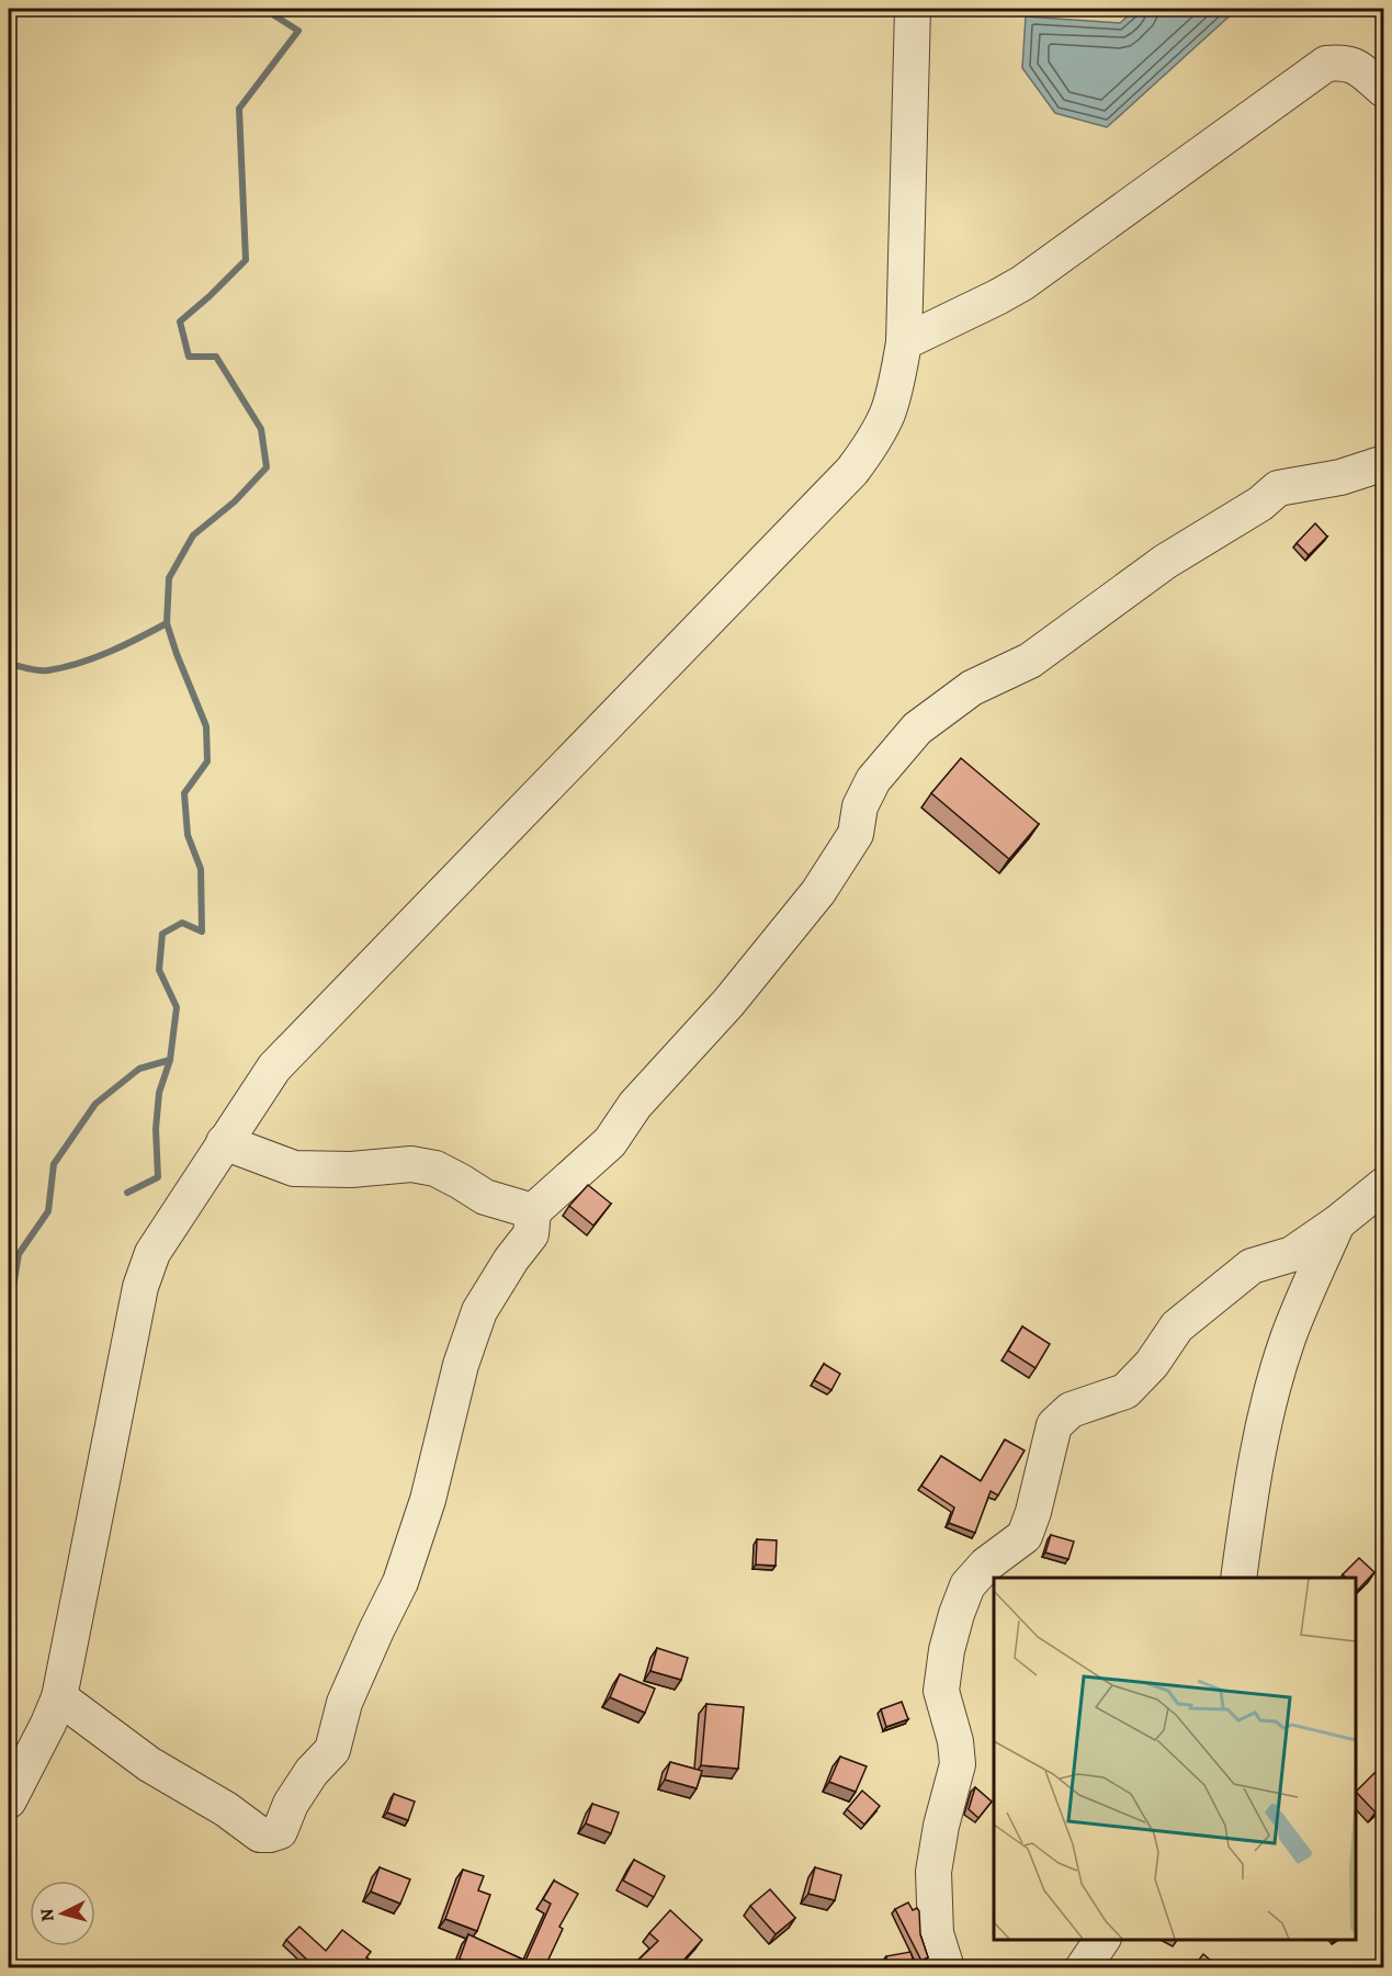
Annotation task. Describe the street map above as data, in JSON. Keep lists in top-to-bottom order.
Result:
{
  "north": "left"
}
